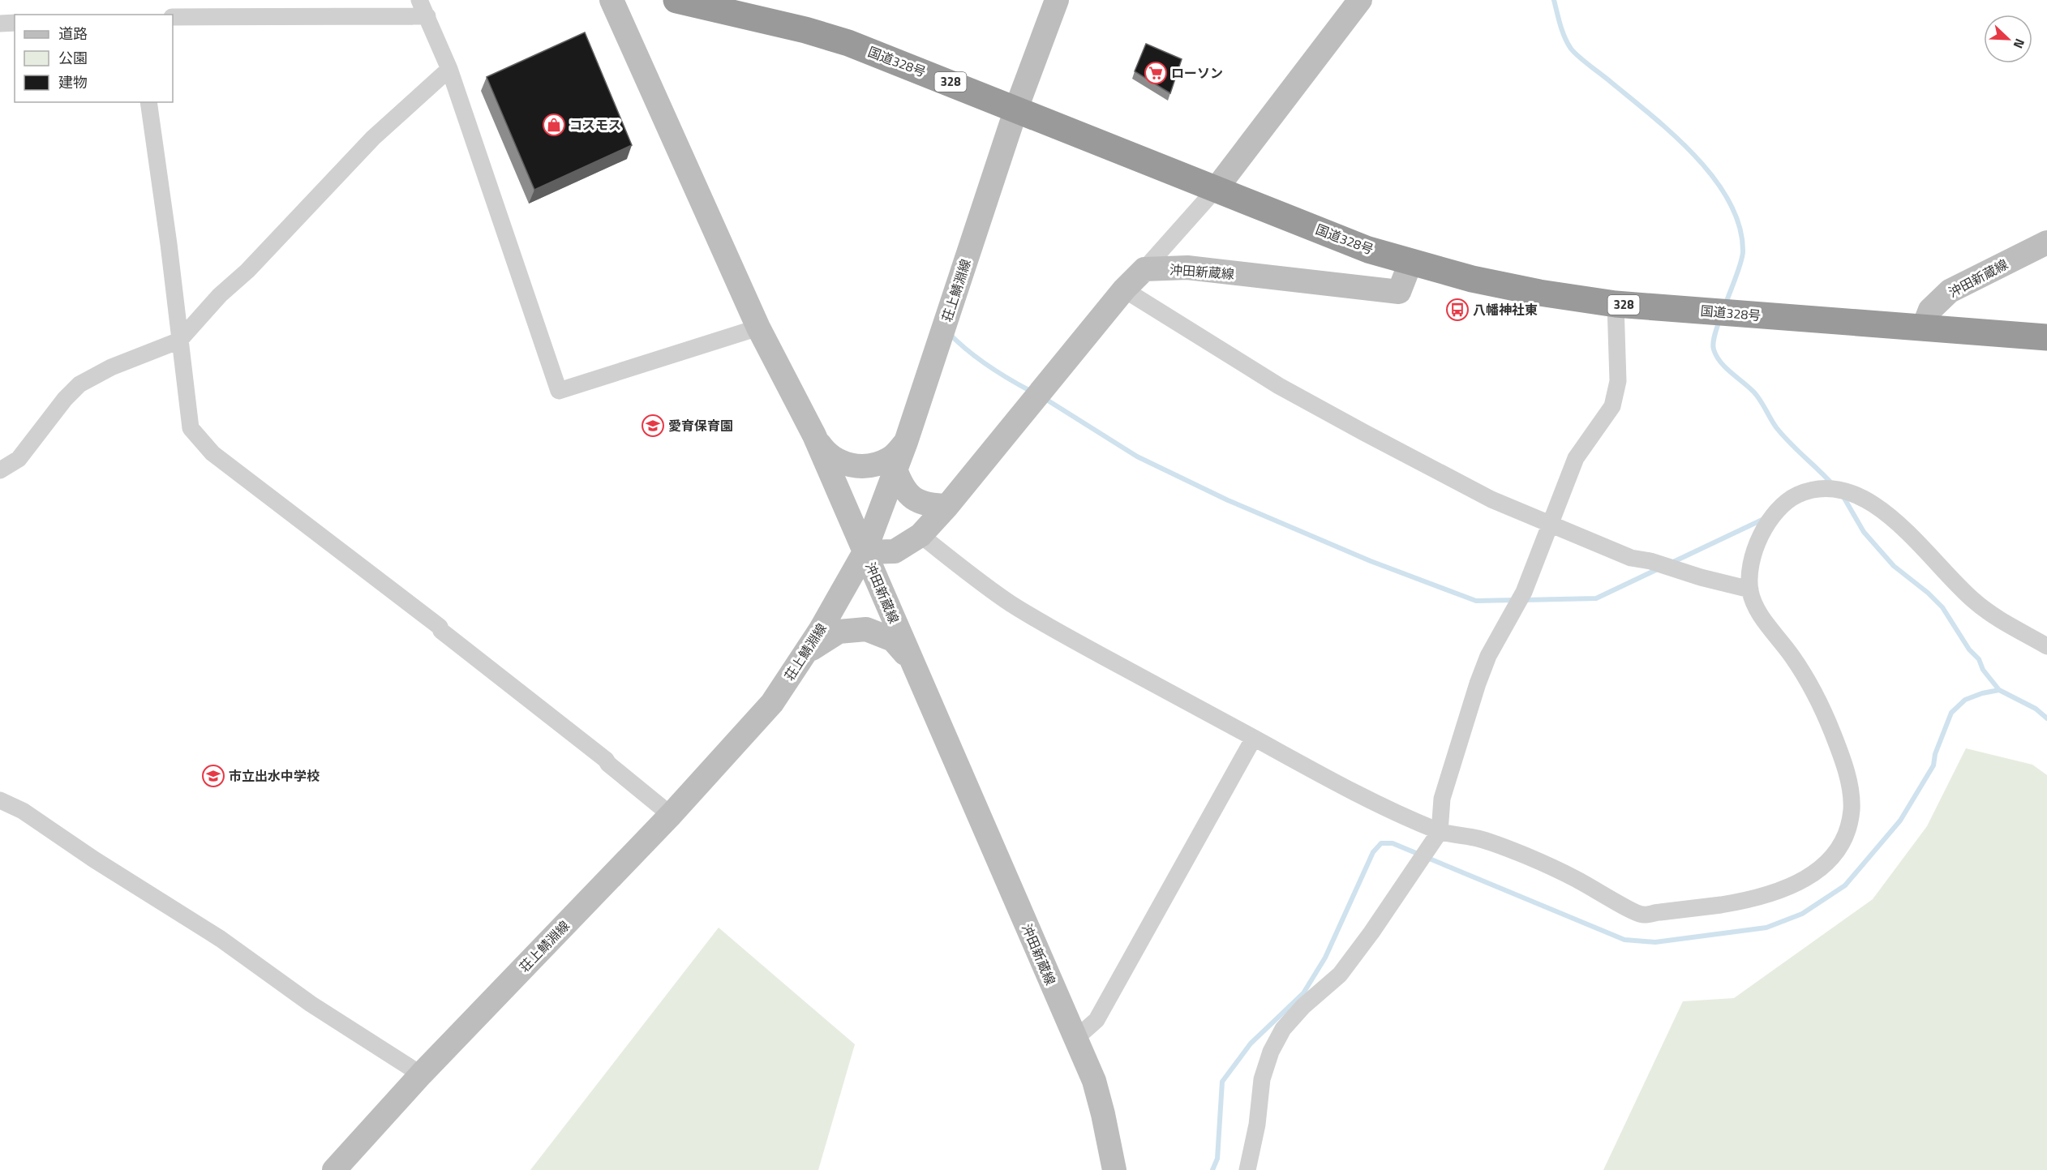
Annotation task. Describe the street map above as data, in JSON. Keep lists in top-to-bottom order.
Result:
{
  "streets": {
    "highway": ["国道328号", "328"],
    "main road": ["沖田新蔵線", "荘上鯖淵線"]
  },
  "crossings": [
    ["国道328号", "沖田新蔵線"],
    ["国道328号", "荘上鯖淵線"],
    ["沖田新蔵線", "荘上鯖淵線"]
  ],
  "places": {
    "supermarket": ["ローソン"],
    "shop": ["コスモス"],
    "bus stop": ["八幡神社東"],
    "school or university": ["愛育保育園", "市立出水中学校"]
  },
  "legend": ["道路", "公園", "建物"],
  "north": "bottom right"
}
